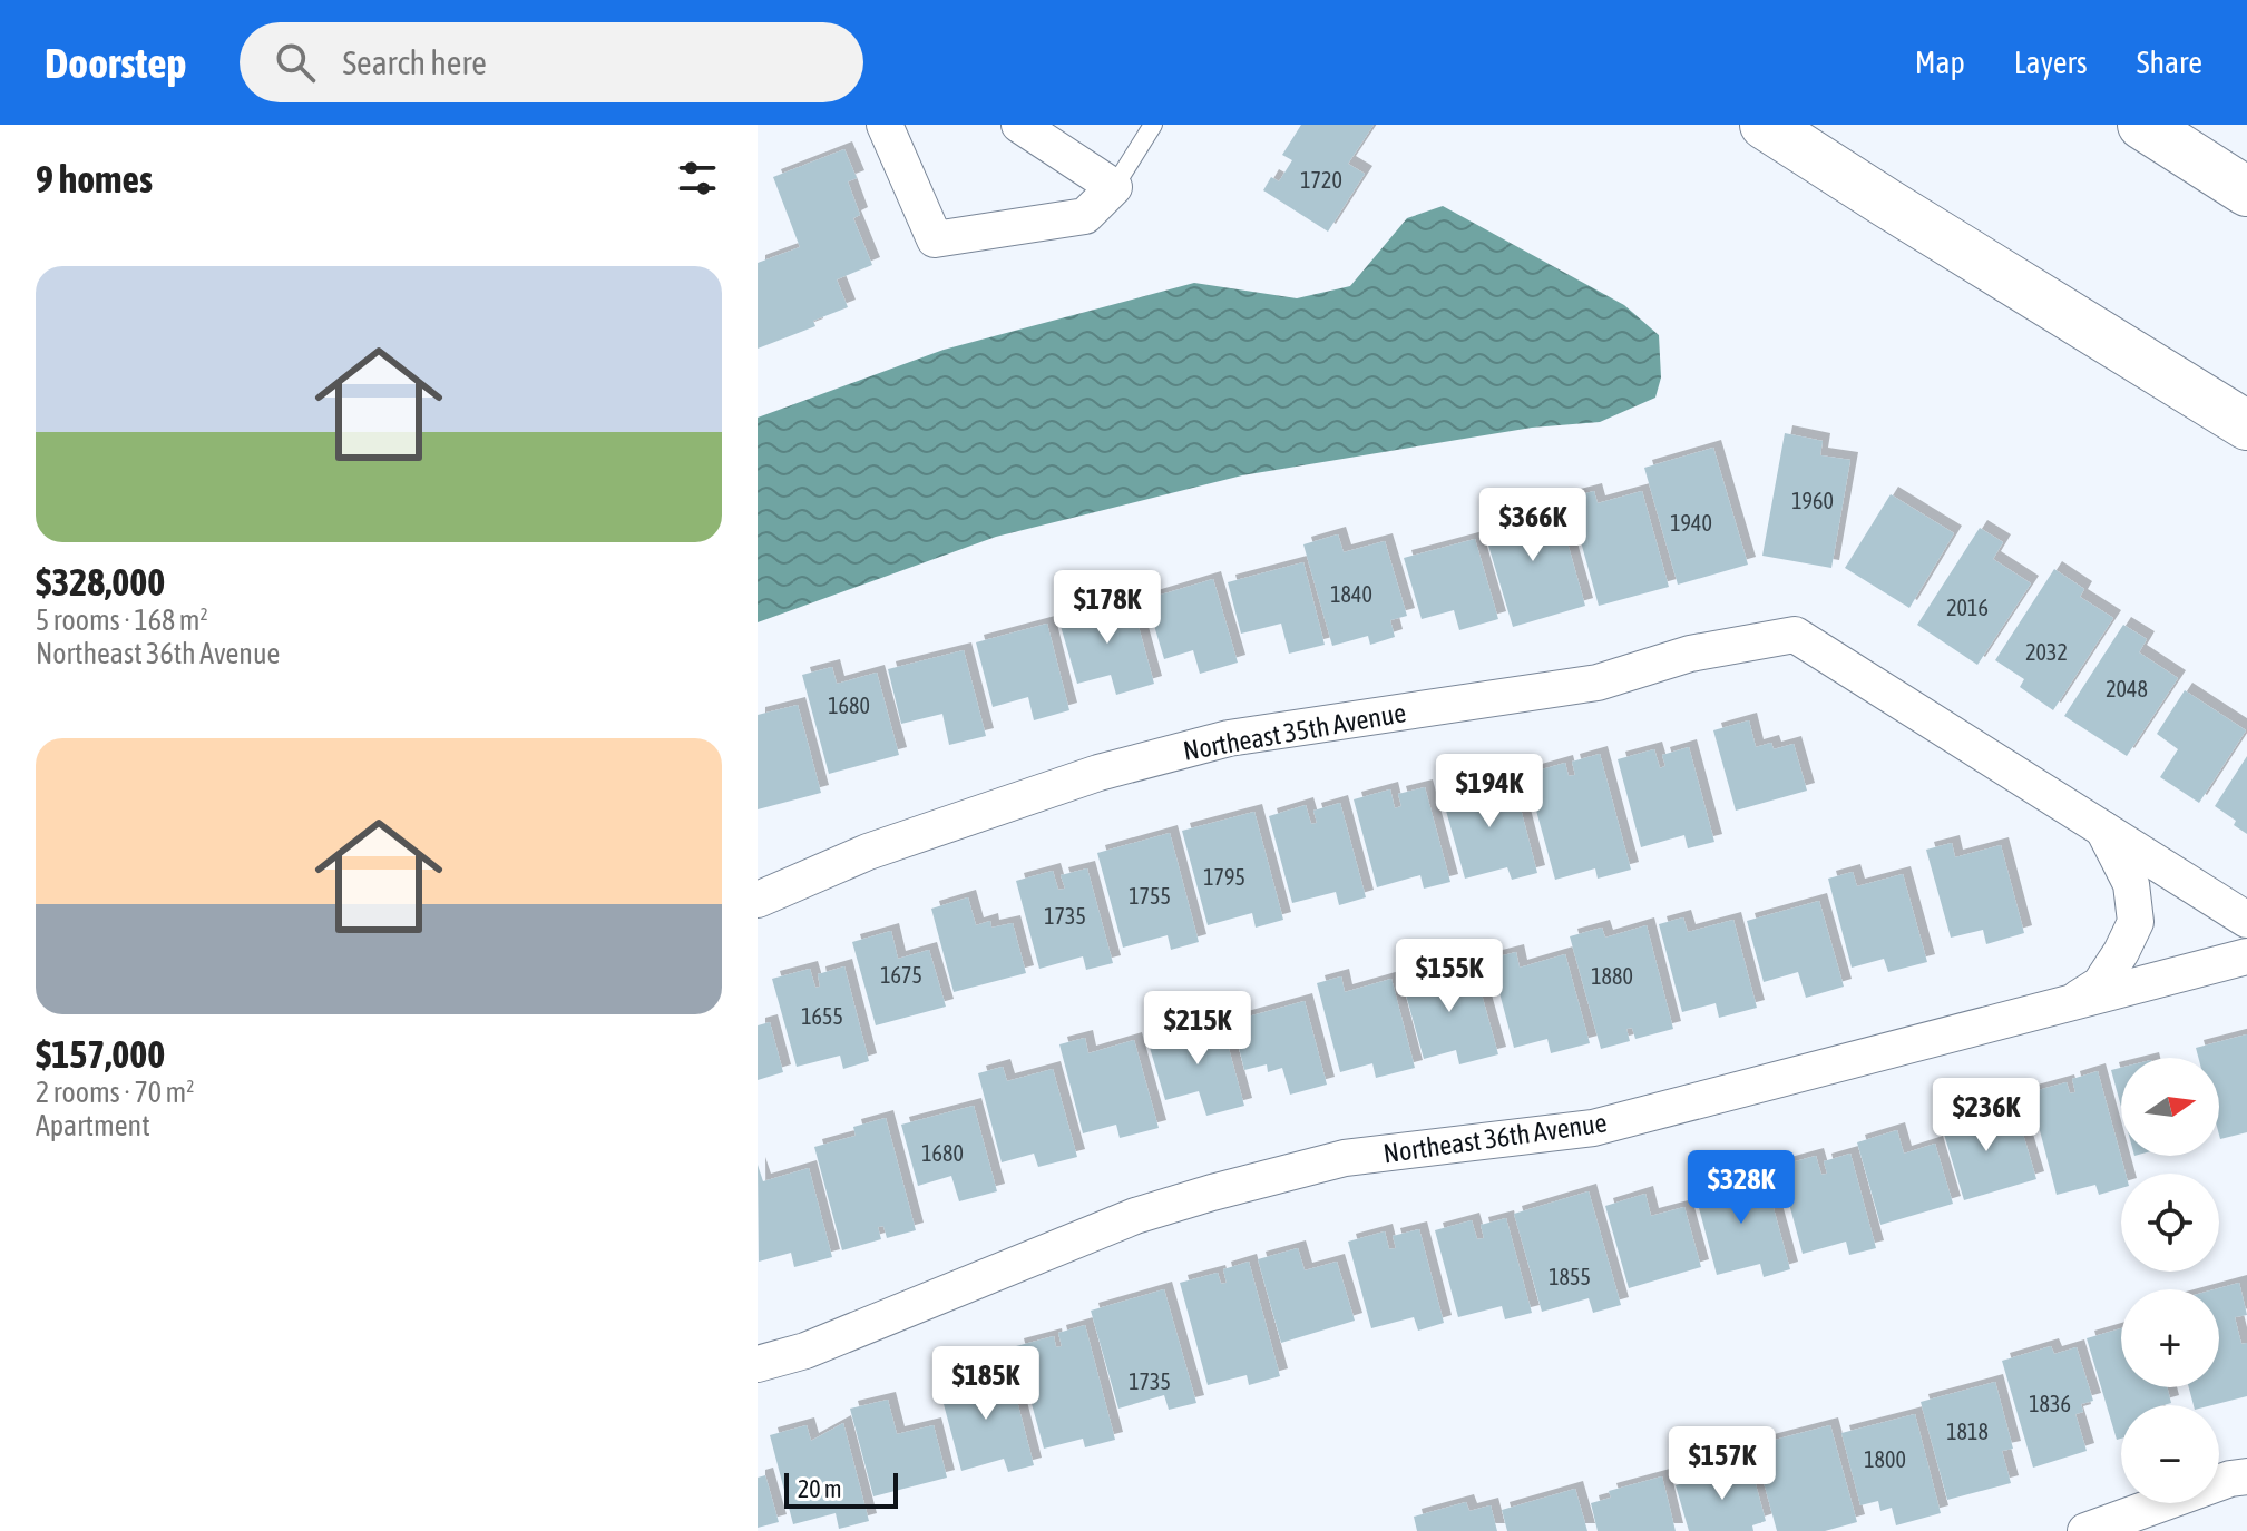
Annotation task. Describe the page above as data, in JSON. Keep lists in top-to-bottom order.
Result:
{
  "streets": {
    "street": ["Northeast 35th Avenue", "Northeast 36th Avenue"]
  },
  "house_numbers": [
    "1720",
    "1960",
    "1940",
    "1840",
    "2016",
    "2032",
    "2048",
    "1680",
    "1795",
    "1755",
    "1735",
    "1675",
    "1880",
    "1655",
    "1680",
    "1855",
    "1735",
    "1836",
    "1818",
    "1800"
  ],
  "scale_bar": "20 m",
  "north": "right",
  "page": {
    "header": "Doorstep",
    "search": "Search here",
    "nav": ["Map", "Layers", "Share"],
    "heading": "9 homes",
    "list": [
      {
        "name": "$328,000",
        "note": "5 rooms · 168 m² · Northeast 36th Avenue"
      },
      {
        "name": "$157,000",
        "note": "2 rooms · 70 m² · Apartment"
      }
    ],
    "price": [
      "$366K",
      "$178K",
      "$194K",
      "$155K",
      "$215K",
      "$236K",
      "$328K",
      "$185K",
      "$157K"
    ],
    "map_buttons": ["+", "−"],
    "scale": "20 m"
  }
}
